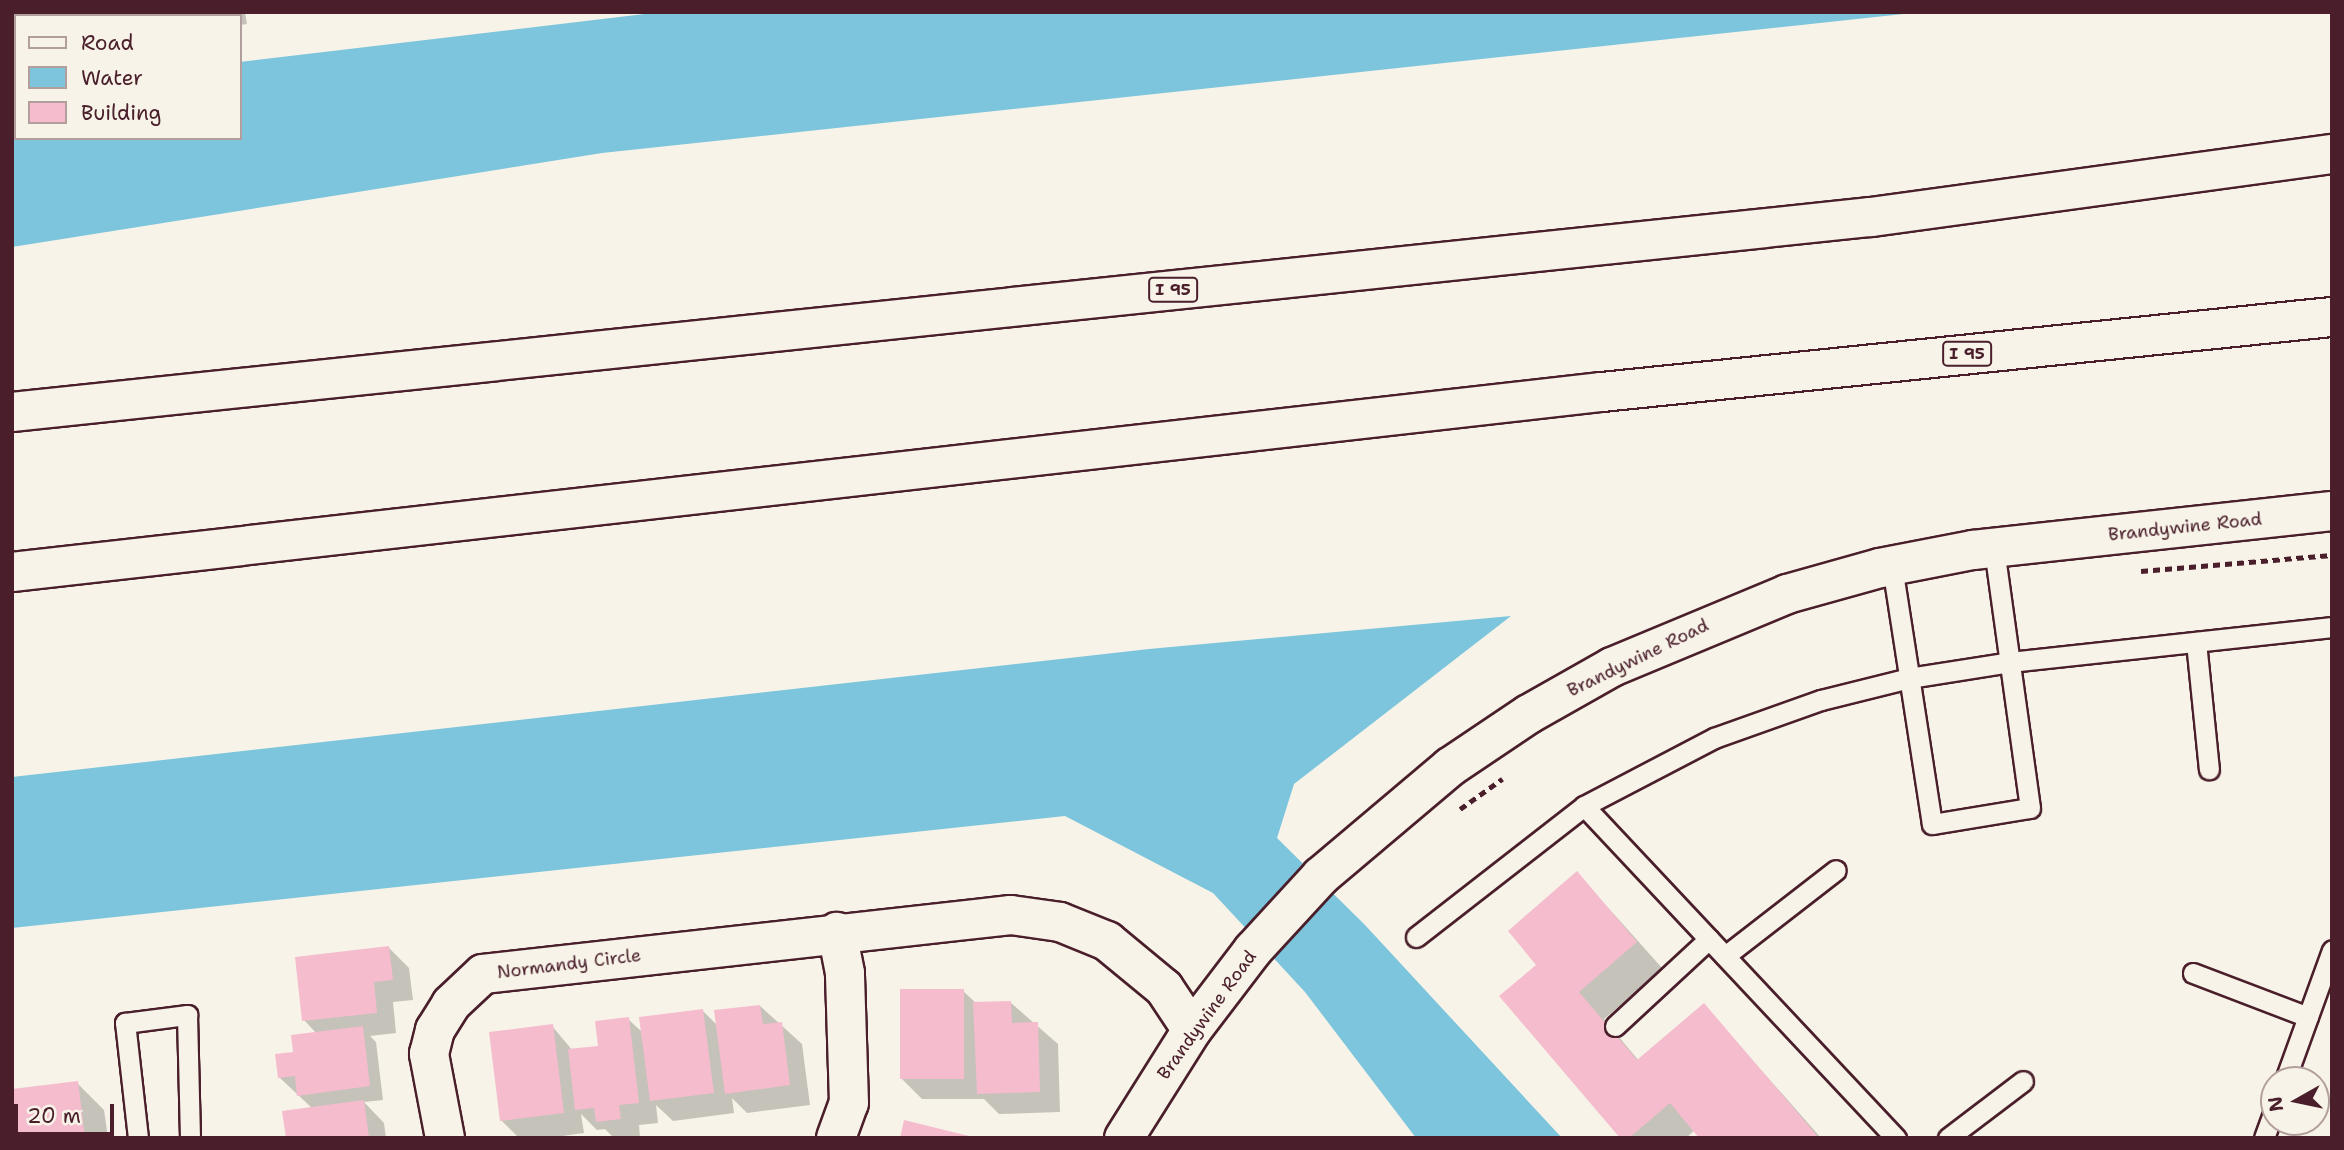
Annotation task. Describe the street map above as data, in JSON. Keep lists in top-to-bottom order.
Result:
{
  "streets": {
    "main road": ["I 95", "Brandywine Road", "Normandy Circle"]
  },
  "crossings": [
    ["Brandywine Road", "Normandy Circle"]
  ],
  "legend": ["Road", "Water", "Building"],
  "scale_bar": "20 m",
  "north": "left"
}
